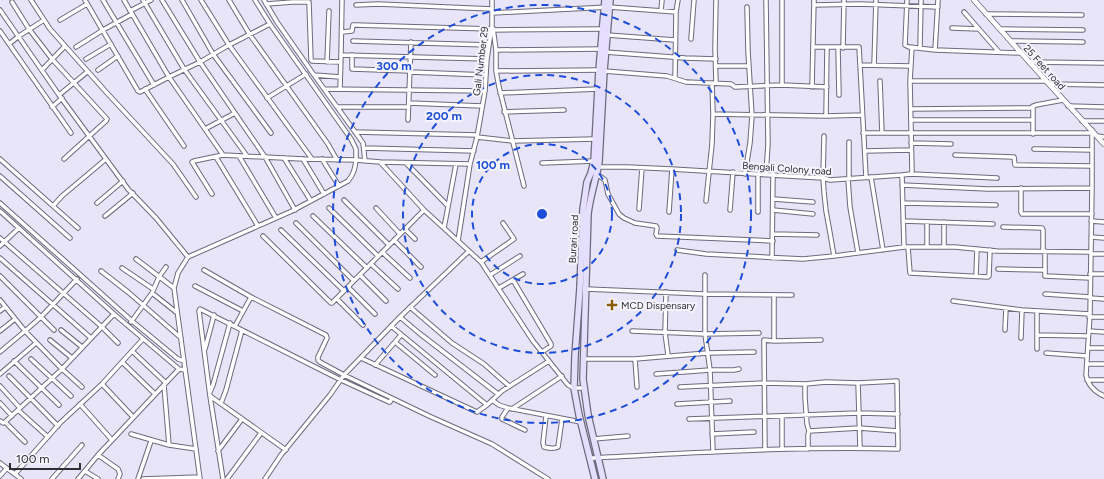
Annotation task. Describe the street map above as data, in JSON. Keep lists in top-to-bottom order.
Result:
{
  "streets": {
    "main road": ["Burari road"],
    "street": ["Gali Number 29", "25 Feet road", "Bengali Colony road"]
  },
  "crossings": [
    ["Bengali Colony road", "Burari road"]
  ],
  "places": {
    "health": ["MCD Dispensary"]
  },
  "scale_bar": "100 m",
  "rings": ["300 m", "200 m", "100 m"]
}
